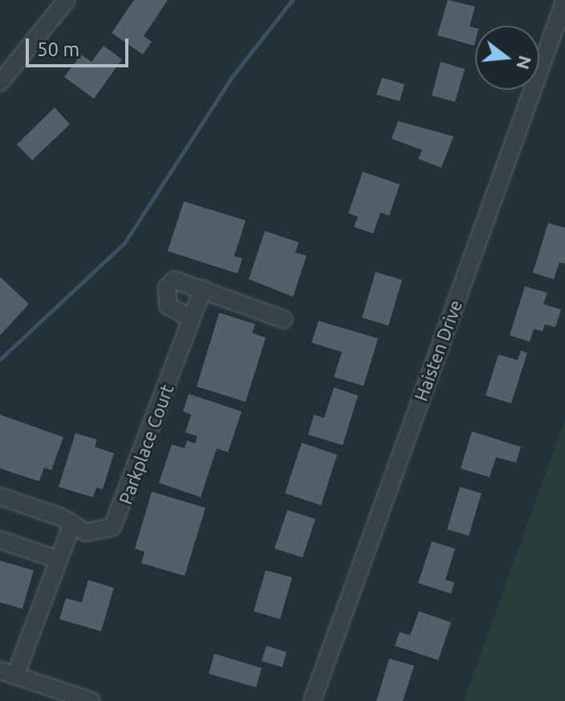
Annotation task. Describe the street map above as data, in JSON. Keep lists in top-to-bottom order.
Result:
{
  "streets": {
    "street": ["Haisten Drive", "Parkplace Court"]
  },
  "scale_bar": "50 m",
  "north": "right"
}
